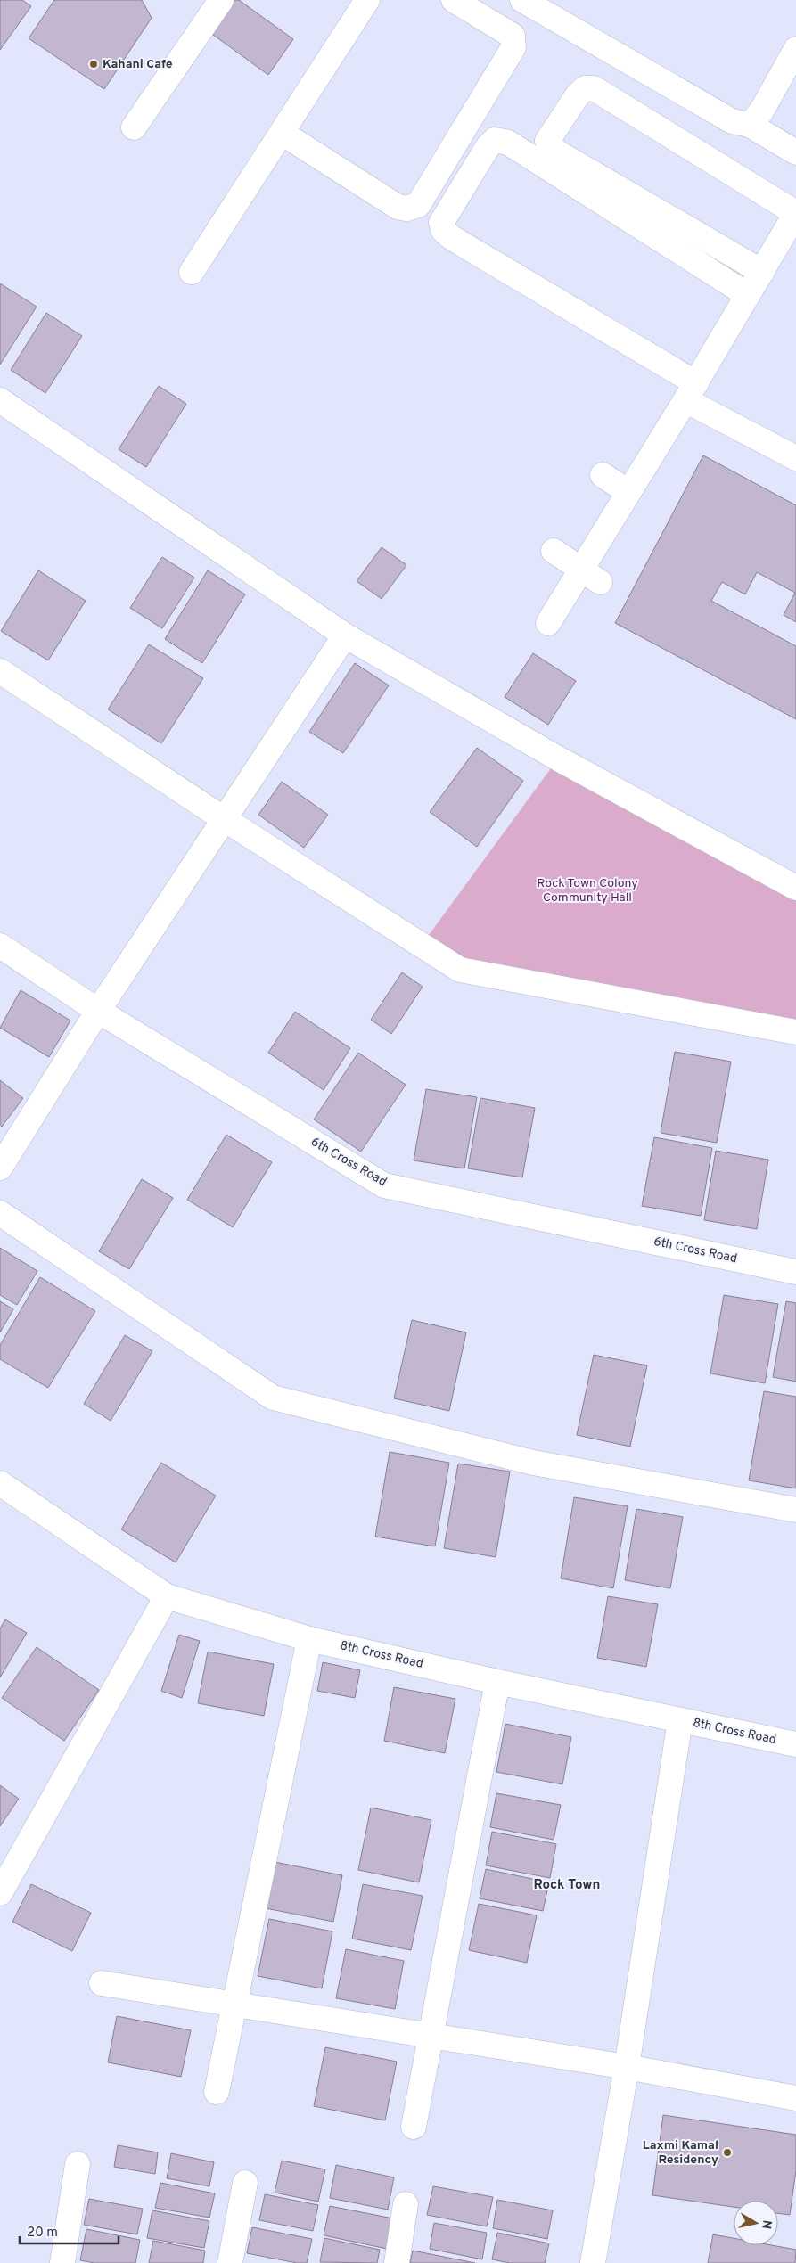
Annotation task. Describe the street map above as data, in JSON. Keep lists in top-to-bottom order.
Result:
{
  "streets": {
    "street": ["6th Cross Road", "8th Cross Road"]
  },
  "districts": ["Rock Town"],
  "parks": ["Rock Town Colony Community Hall"],
  "places": ["Kahani Cafe", "Laxmi Kamal Residency"],
  "scale_bar": "20 m",
  "north": "right"
}
